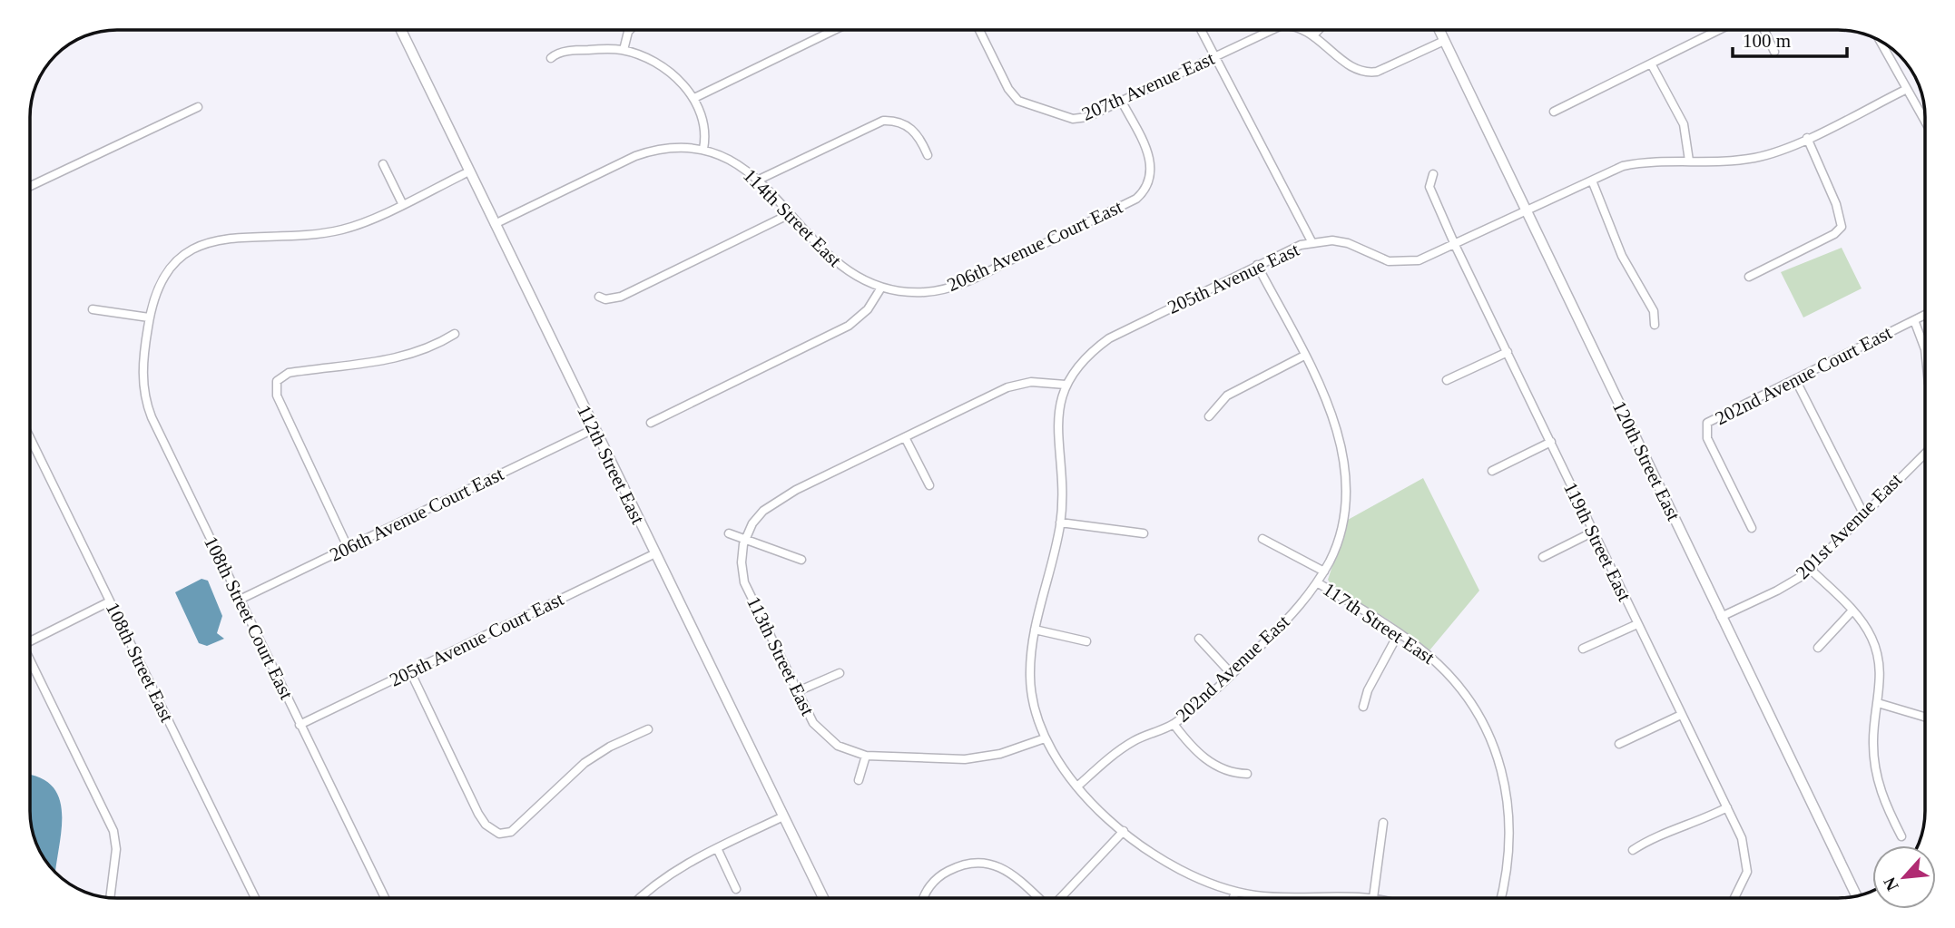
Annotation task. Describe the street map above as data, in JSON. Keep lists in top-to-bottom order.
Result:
{
  "streets": {
    "street": [
      "207th Avenue East",
      "114th Street East",
      "206th Avenue Court East",
      "205th Avenue East",
      "202nd Avenue Court East",
      "120th Street East",
      "112th Street East",
      "201st Avenue East",
      "119th Street East",
      "108th Street Court East",
      "117th Street East",
      "205th Avenue Court East",
      "113th Street East",
      "108th Street East",
      "202nd Avenue East"
    ]
  },
  "crossings": [
    ["207th Avenue East", "206th Avenue Court East"],
    ["207th Avenue East", "120th Street East"],
    ["114th Street East", "206th Avenue Court East"],
    ["206th Avenue Court East", "112th Street East"],
    ["206th Avenue Court East", "108th Street Court East"],
    ["205th Avenue East", "120th Street East"],
    ["205th Avenue East", "119th Street East"],
    ["205th Avenue East", "117th Street East"],
    ["120th Street East", "201st Avenue East"],
    ["112th Street East", "108th Street Court East"],
    ["112th Street East", "205th Avenue Court East"],
    ["108th Street Court East", "205th Avenue Court East"],
    ["117th Street East", "202nd Avenue East"]
  ],
  "scale_bar": "100 m",
  "north": "bottom left"
}
